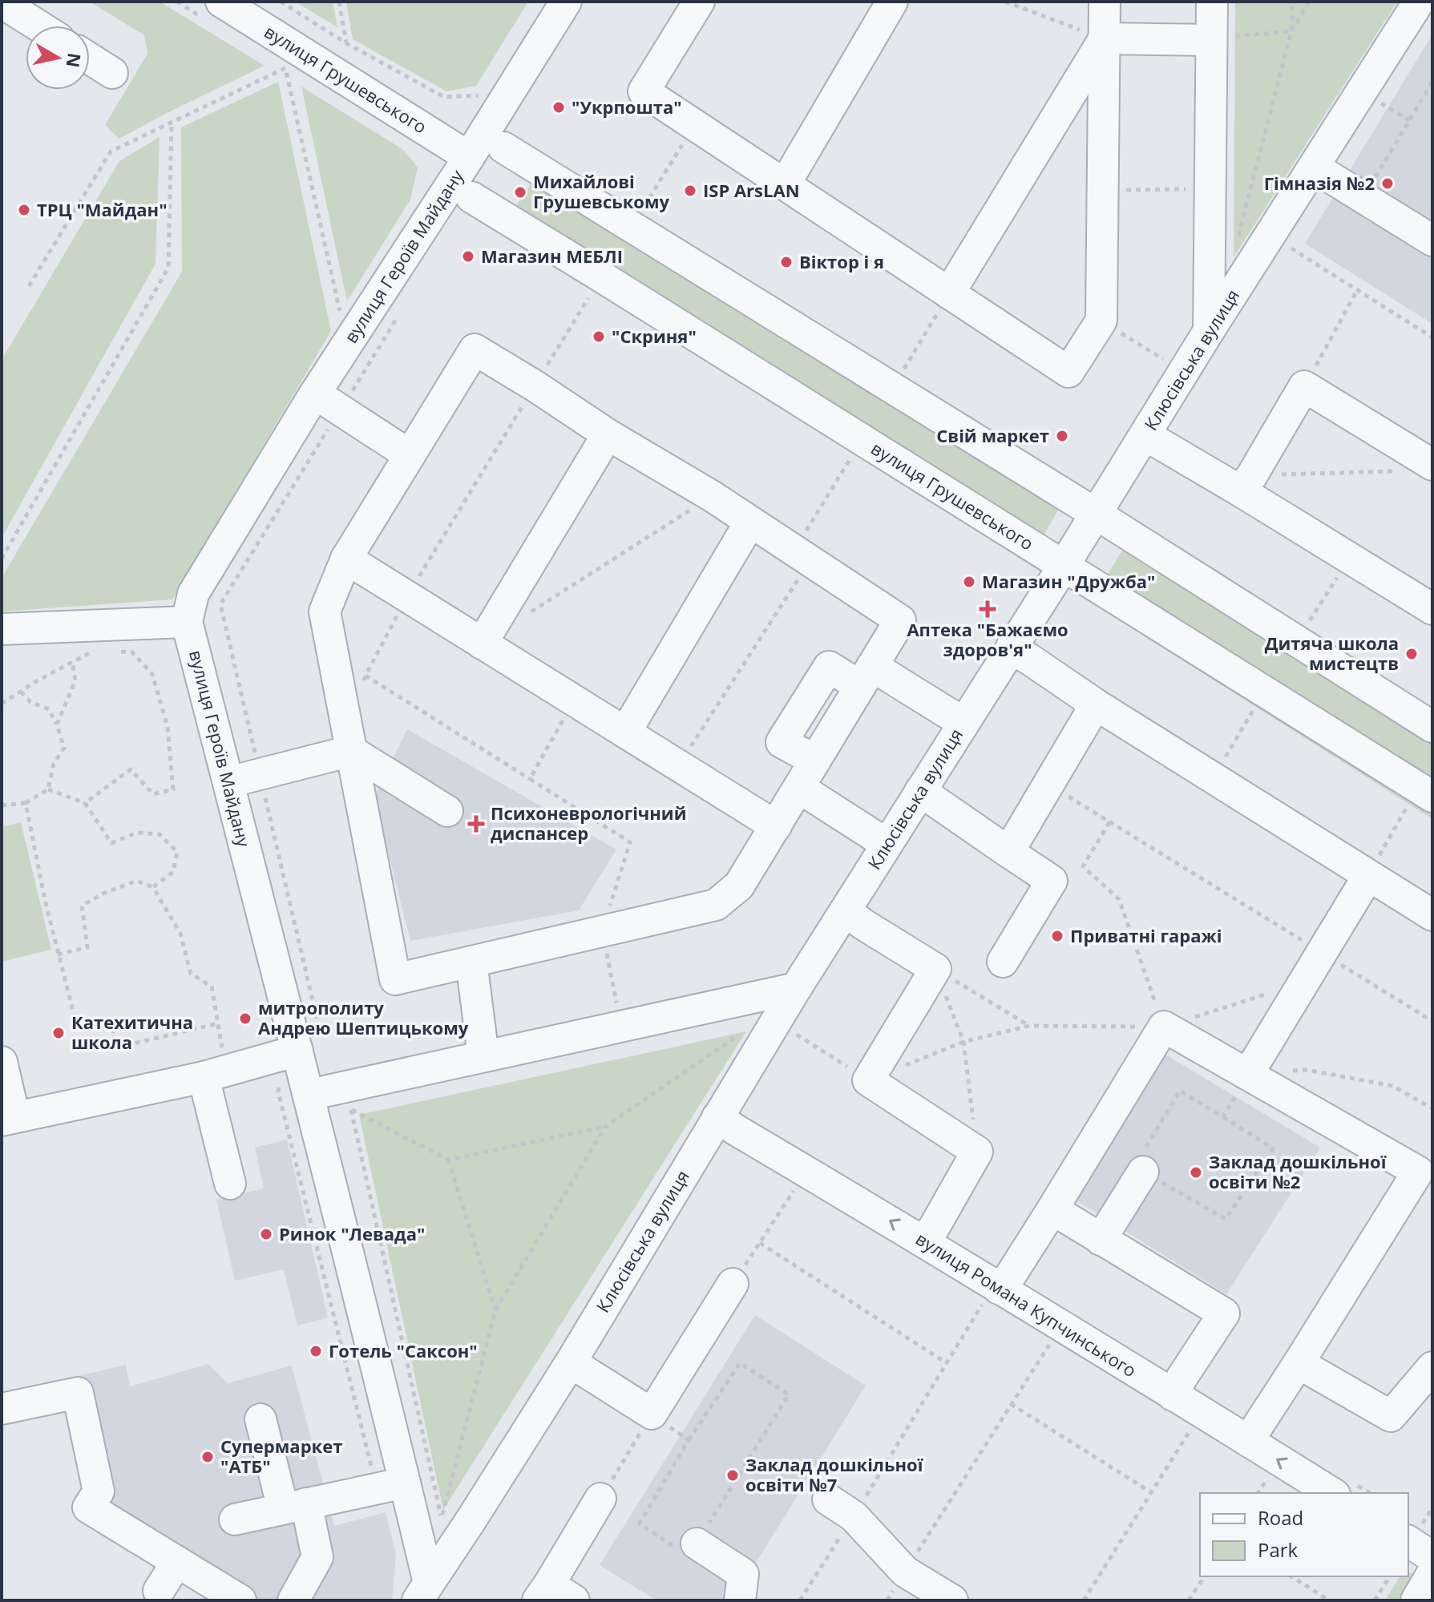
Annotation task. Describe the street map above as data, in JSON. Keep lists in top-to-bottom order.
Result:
{
  "streets": {
    "street": [
      "вулиця Грушевського",
      "вулиця Героїв Майдану",
      "Клюсівська вулиця",
      "вулиця Романа Купчинського"
    ]
  },
  "crossings": [
    ["вулиця Грушевського", "вулиця Героїв Майдану"],
    ["вулиця Грушевського", "Клюсівська вулиця"],
    ["вулиця Героїв Майдану", "Клюсівська вулиця"],
    ["Клюсівська вулиця", "вулиця Романа Купчинського"]
  ],
  "places": {
    "other": [
      "\"Укрпошта\"",
      "Гімназія №2",
      "ISP ArsLAN",
      "Михайлові Грушевському",
      "ТРЦ \"Майдан\"",
      "Магазин МЕБЛІ",
      "Віктор і я",
      "\"Скриня\"",
      "Свiй маркет",
      "Магазин \"Дружба\"",
      "Дитяча школа мистецтв",
      "Приватні гаражі",
      "митрополиту Андрею Шептицькому",
      "Катехитична школа",
      "Заклад дошкільної освіти №2",
      "Ринок \"Левада\"",
      "Готель \"Саксон\"",
      "Супермаркет \"АТБ\"",
      "Заклад дошкільної освіти №7"
    ],
    "health": ["Аптека \"Бажаємо здоров'я\"", "Психоневрологічний диспансер"]
  },
  "legend": ["Road", "Park"],
  "north": "right"
}
